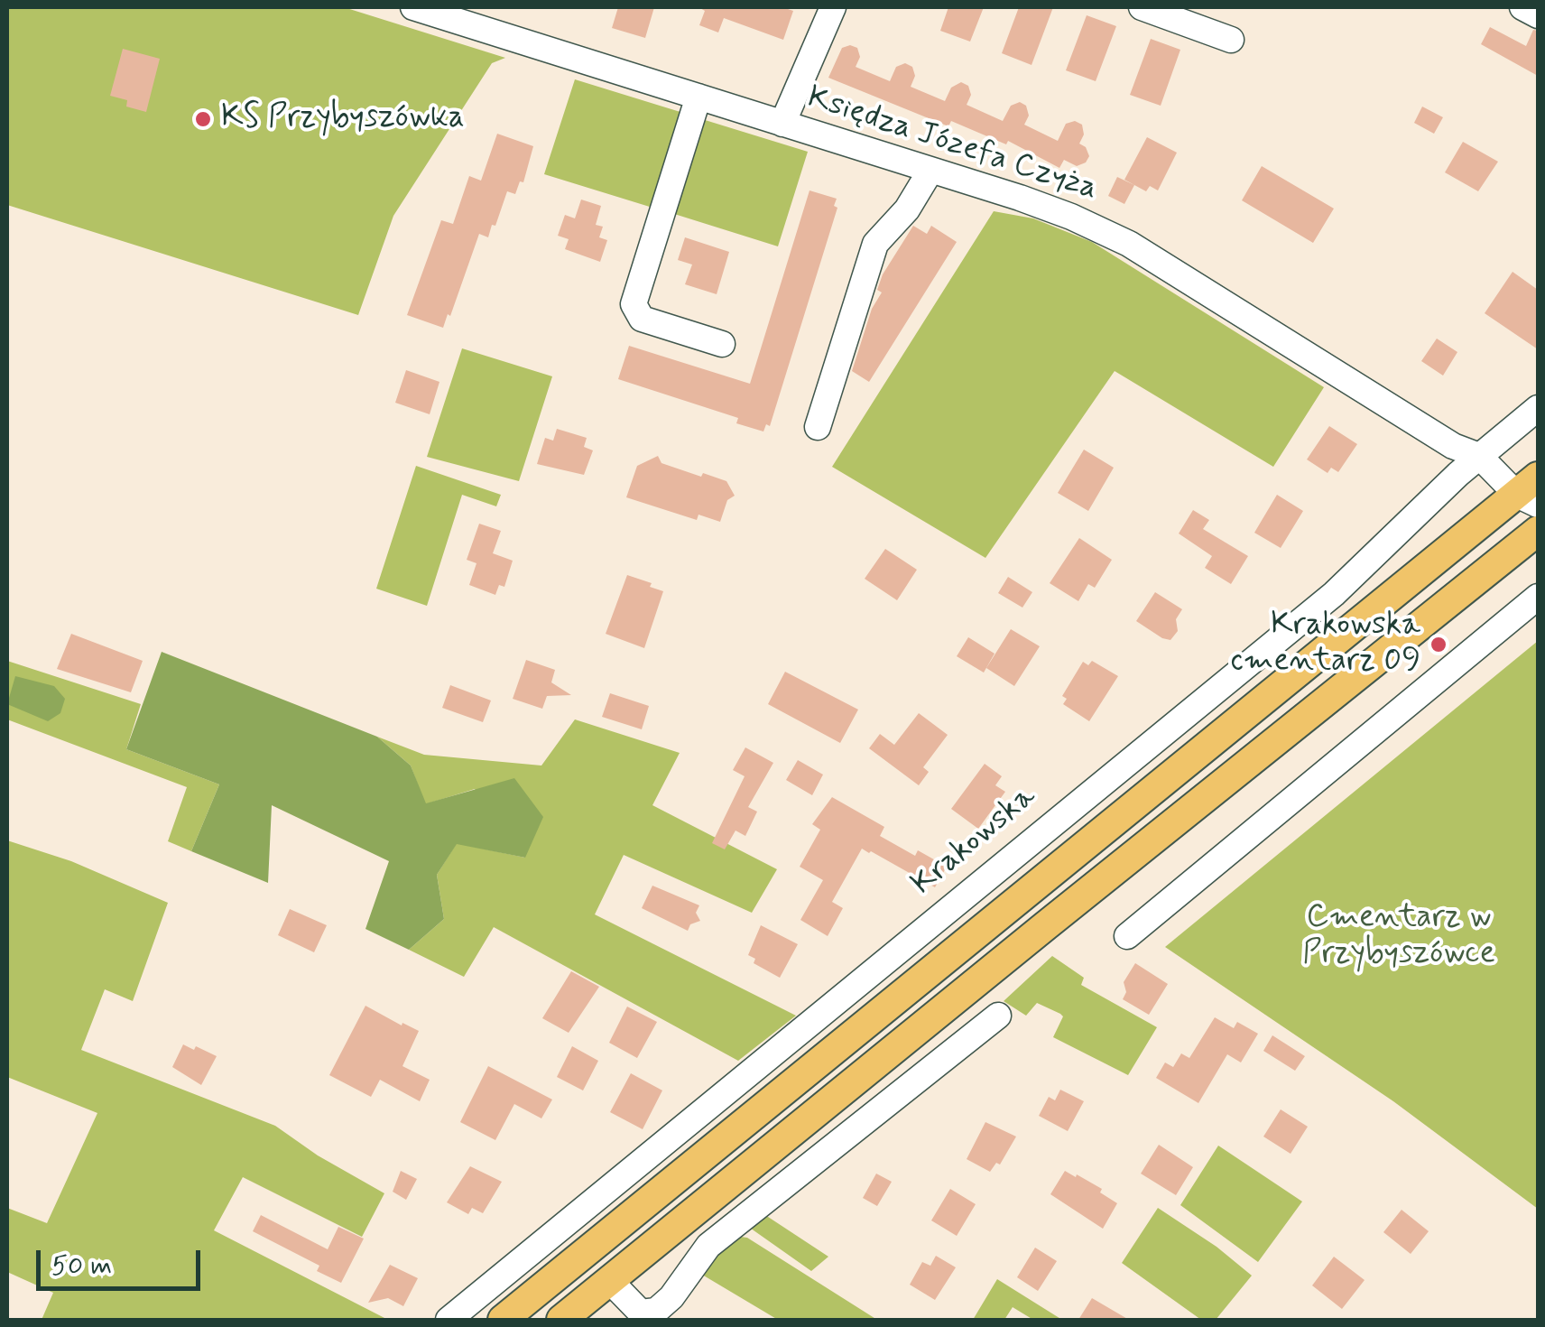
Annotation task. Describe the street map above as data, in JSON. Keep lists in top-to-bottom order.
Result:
{
  "streets": {
    "street": ["Księdza Józefa Czyża", "Krakowska"]
  },
  "crossings": [
    ["Księdza Józefa Czyża", "Krakowska"]
  ],
  "parks": ["Cmentarz w Przybyszówce"],
  "places": ["KS Przybyszówka", "Krakowska cmentarz 09"],
  "scale_bar": "50 m"
}
